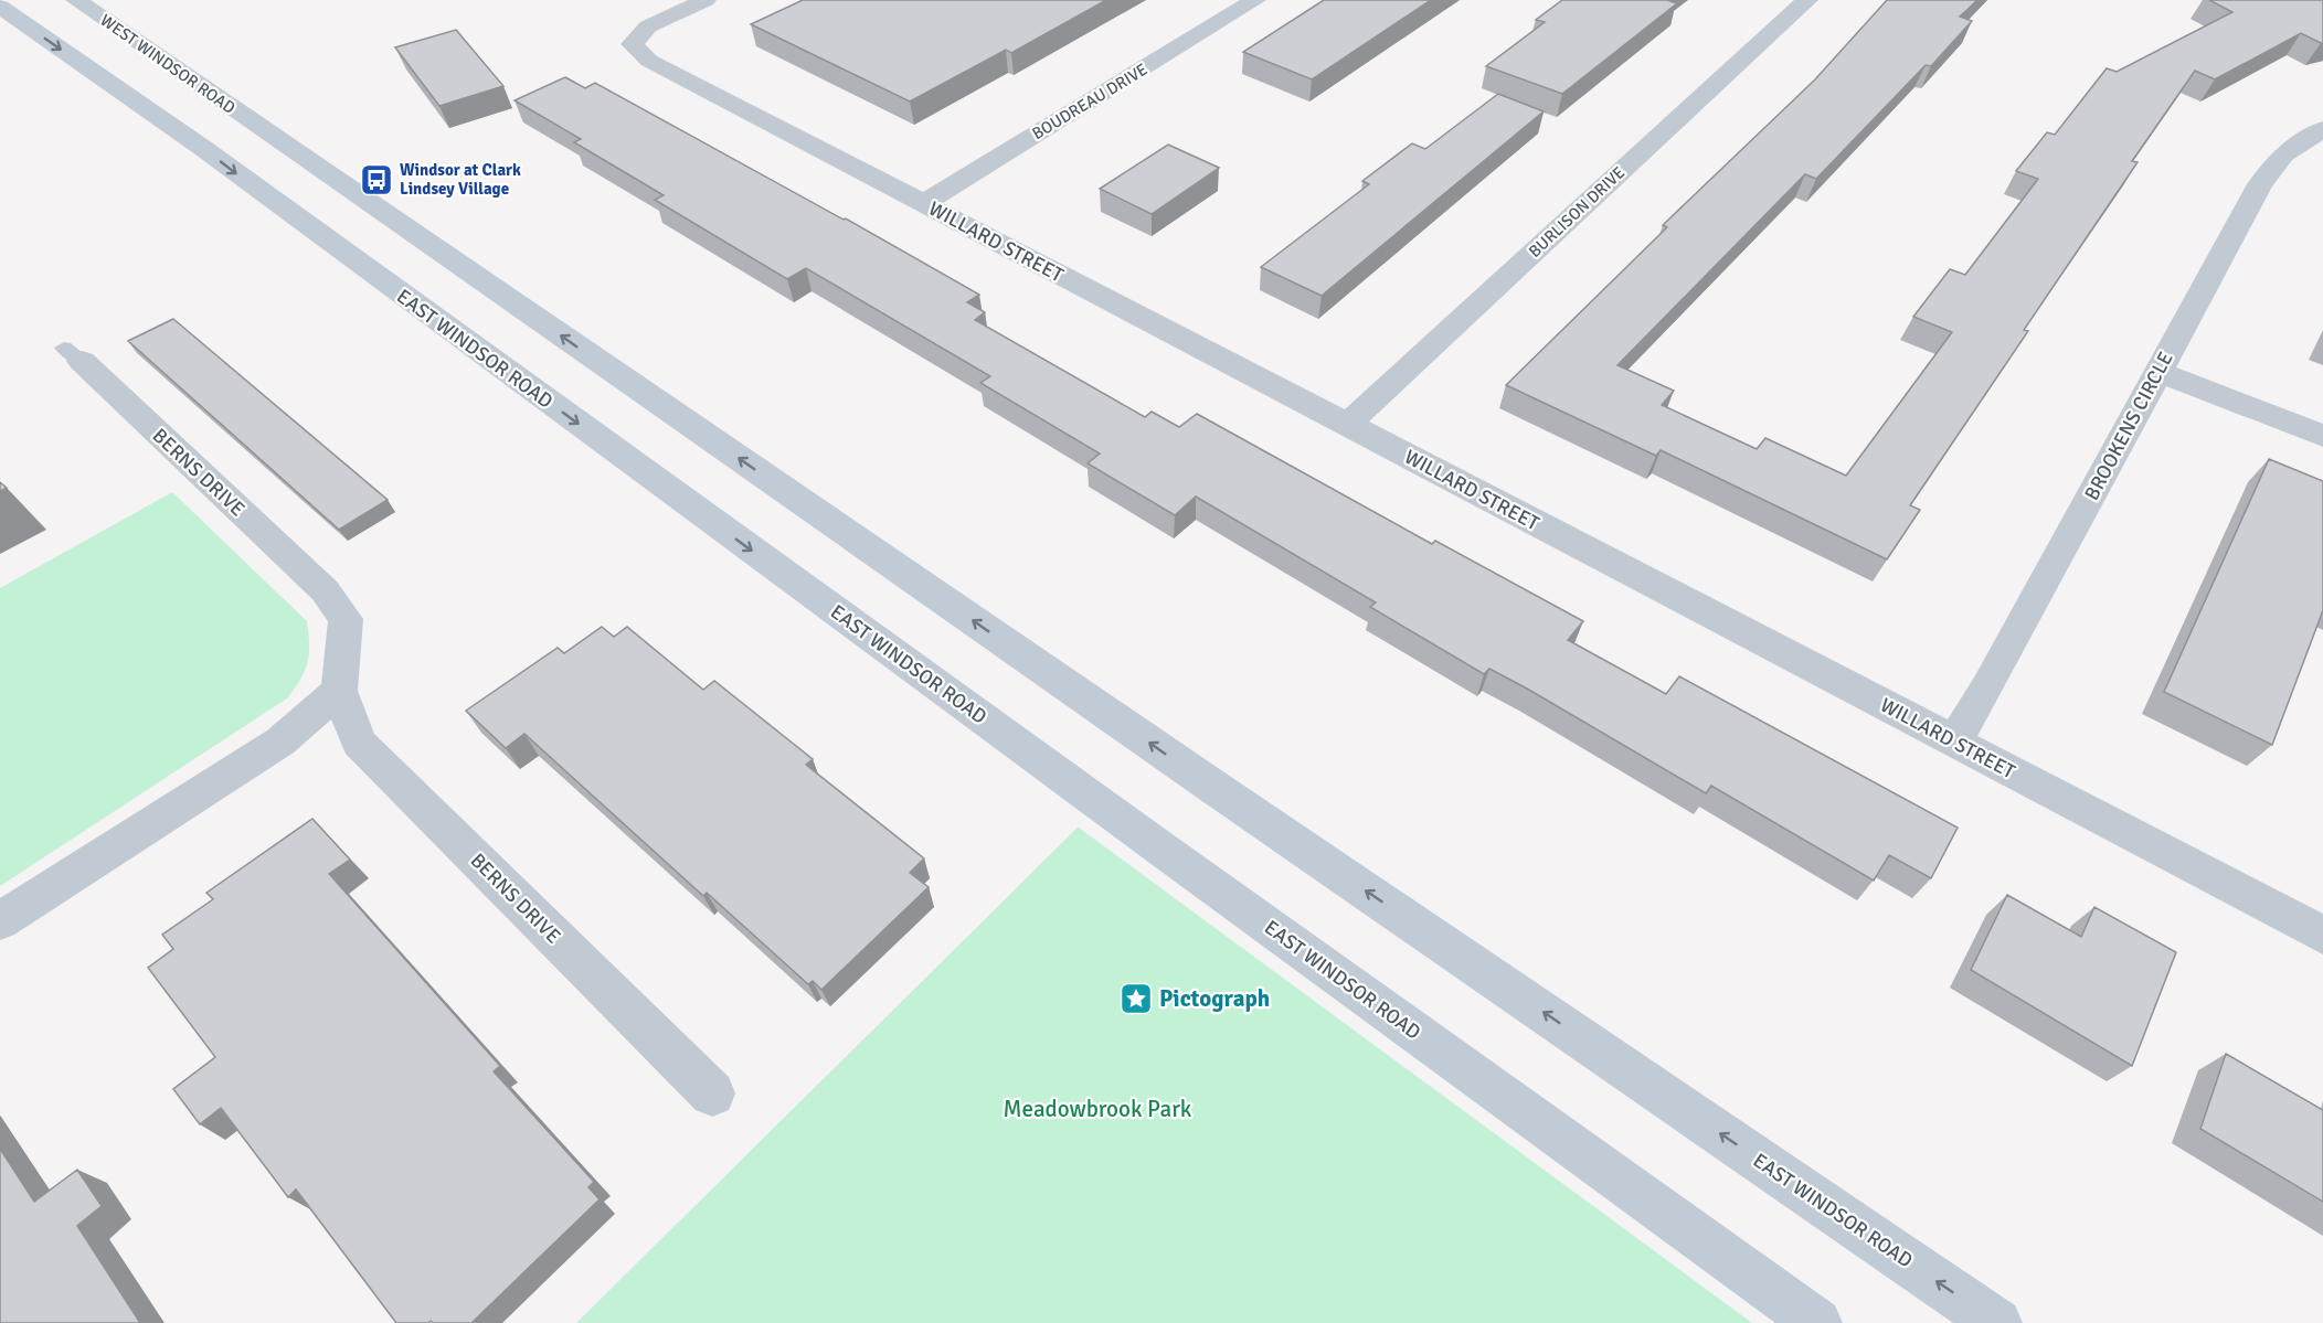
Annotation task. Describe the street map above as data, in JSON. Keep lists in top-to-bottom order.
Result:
{
  "streets": {
    "main road": ["WEST WINDSOR ROAD", "EAST WINDSOR ROAD"],
    "street": [
      "BOUDREAU DRIVE",
      "BURLISON DRIVE",
      "WILLARD STREET",
      "BROOKENS CIRCLE",
      "BERNS DRIVE"
    ]
  },
  "crossings": [
    ["WEST WINDSOR ROAD", "EAST WINDSOR ROAD"],
    ["BOUDREAU DRIVE", "WILLARD STREET"],
    ["BURLISON DRIVE", "WILLARD STREET"],
    ["WILLARD STREET", "BROOKENS CIRCLE"]
  ],
  "parks": ["Meadowbrook Park"],
  "places": {
    "bus stop": ["Windsor at Clark Lindsey Village"],
    "place": ["Pictograph"]
  }
}
